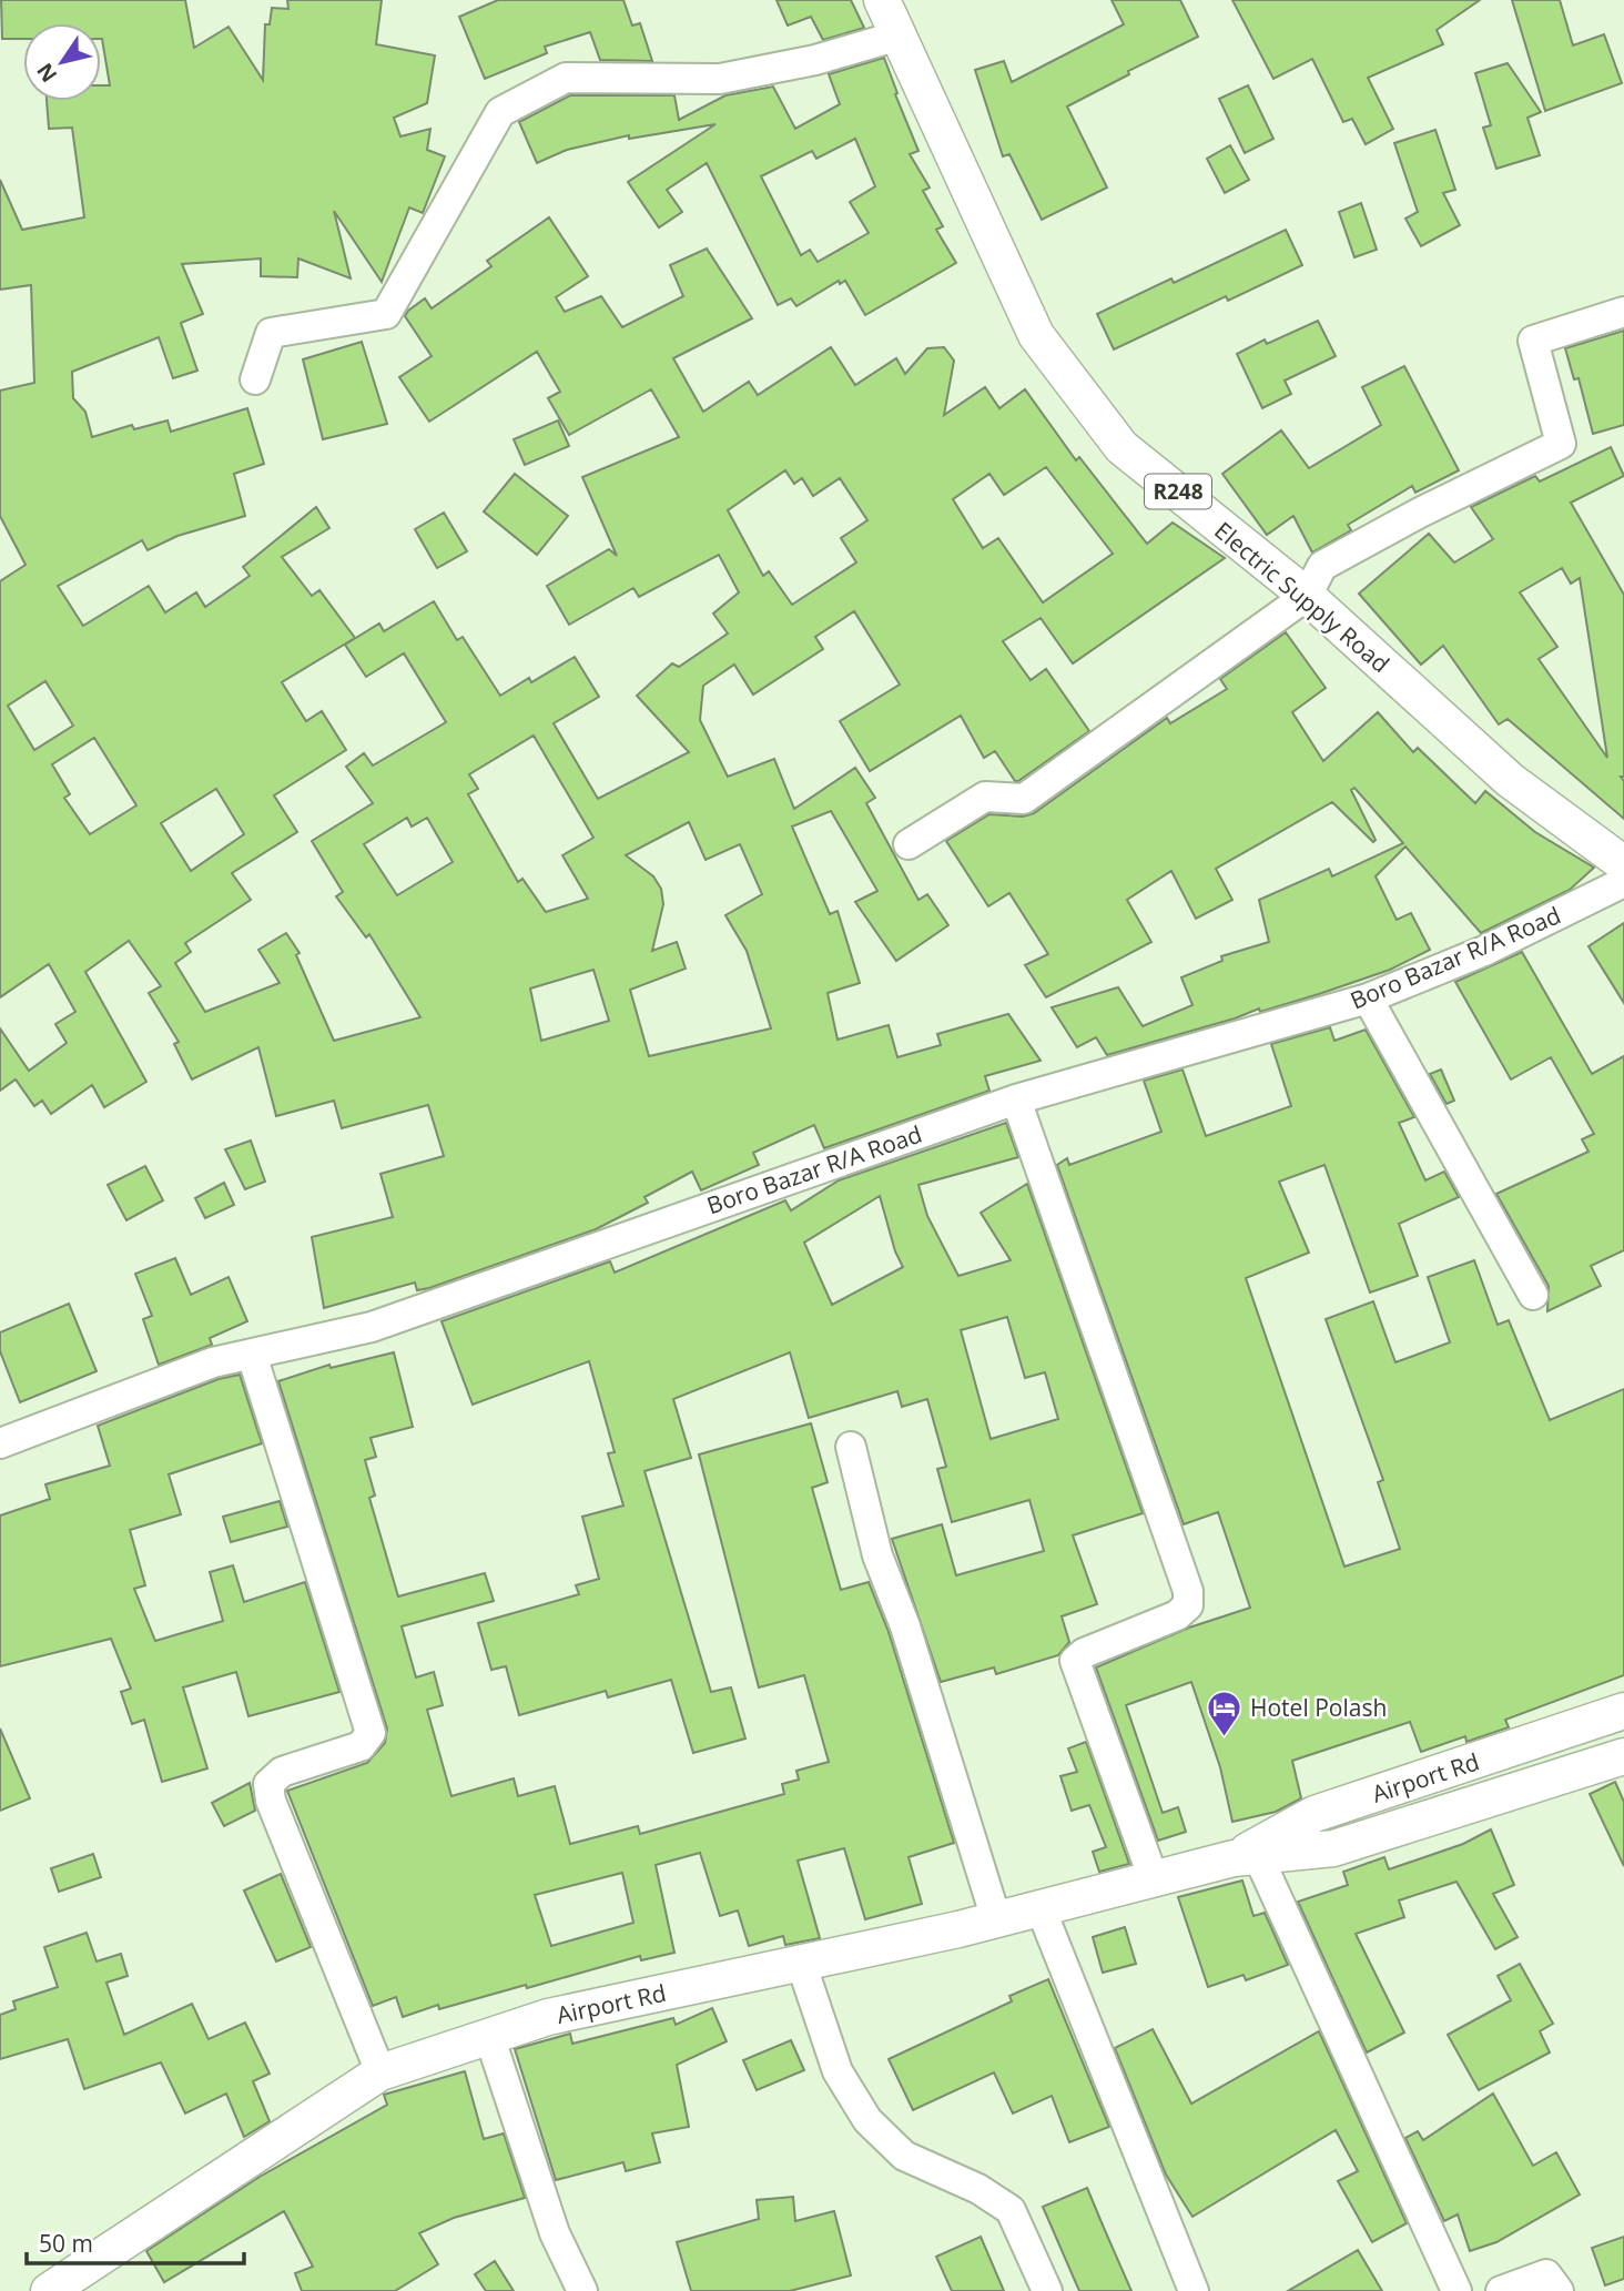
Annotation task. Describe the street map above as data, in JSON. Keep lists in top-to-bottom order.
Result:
{
  "streets": {
    "main road": ["R248", "Electric Supply Road", "Airport Rd"],
    "street": ["Boro Bazar R/A Road"]
  },
  "places": {
    "hotel": ["Hotel Polash"]
  },
  "scale_bar": "50 m",
  "north": "bottom left"
}
